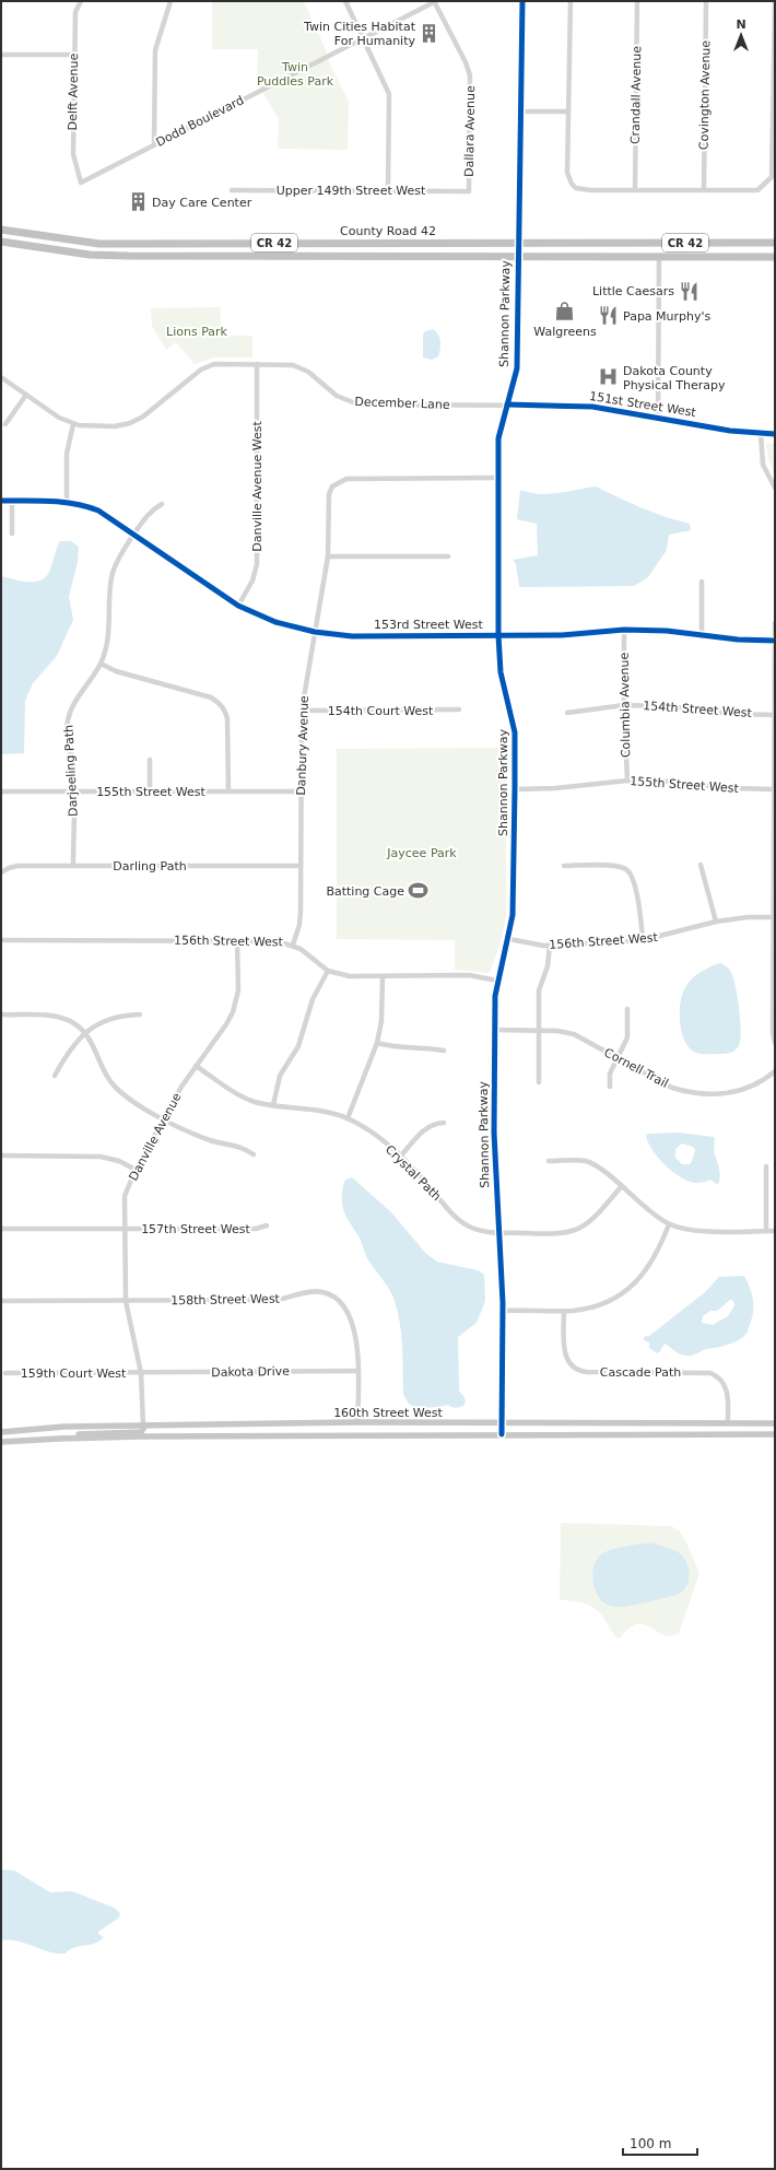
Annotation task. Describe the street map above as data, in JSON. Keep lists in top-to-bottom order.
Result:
{
  "streets": {
    "highway": ["County Road 42", "CR 42"],
    "main road": ["160th Street West"],
    "street": [
      "Delft Avenue",
      "Crandall Avenue",
      "Covington Avenue",
      "Dodd Boulevard",
      "Dallara Avenue",
      "Upper 149th Street West",
      "Shannon Parkway",
      "December Lane",
      "151st Street West",
      "Danville Avenue West",
      "153rd Street West",
      "Columbia Avenue",
      "154th Street West",
      "154th Court West",
      "Danbury Avenue",
      "Darjeeling Path",
      "155th Street West",
      "Darling Path",
      "156th Street West",
      "Cornell Trail",
      "Danville Avenue",
      "Crystal Path",
      "157th Street West",
      "158th Street West",
      "Dakota Drive",
      "Cascade Path",
      "159th Court West"
    ]
  },
  "crossings": [
    ["Delft Avenue", "Dodd Boulevard"],
    ["Dodd Boulevard", "Dallara Avenue"],
    ["Dallara Avenue", "Upper 149th Street West"],
    ["County Road 42", "Shannon Parkway"],
    ["CR 42", "Shannon Parkway"],
    ["Shannon Parkway", "December Lane"],
    ["Shannon Parkway", "151st Street West"],
    ["Shannon Parkway", "153rd Street West"],
    ["Shannon Parkway", "Danbury Avenue"],
    ["Shannon Parkway", "155th Street West"],
    ["Shannon Parkway", "156th Street West"],
    ["Shannon Parkway", "Cornell Trail"],
    ["Shannon Parkway", "Crystal Path"],
    ["Shannon Parkway", "160th Street West"],
    ["December Lane", "151st Street West"],
    ["December Lane", "Danville Avenue West"],
    ["Danville Avenue West", "153rd Street West"],
    ["153rd Street West", "Columbia Avenue"],
    ["153rd Street West", "Danbury Avenue"],
    ["153rd Street West", "Darjeeling Path"],
    ["Columbia Avenue", "154th Street West"],
    ["Columbia Avenue", "155th Street West"],
    ["154th Court West", "Danbury Avenue"],
    ["Danbury Avenue", "155th Street West"],
    ["Danbury Avenue", "Darling Path"],
    ["Danbury Avenue", "156th Street West"],
    ["Darjeeling Path", "155th Street West"],
    ["Darjeeling Path", "Darling Path"],
    ["156th Street West", "Danville Avenue"],
    ["Danville Avenue", "Crystal Path"],
    ["Danville Avenue", "157th Street West"],
    ["Danville Avenue", "158th Street West"],
    ["Danville Avenue", "Dakota Drive"],
    ["Danville Avenue", "159th Court West"],
    ["Danville Avenue", "160th Street West"],
    ["158th Street West", "Dakota Drive"],
    ["Dakota Drive", "159th Court West"],
    ["Cascade Path", "160th Street West"]
  ],
  "parks": ["Twin Puddles Park", "Lions Park", "Jaycee Park"],
  "places": {
    "building": ["Twin Cities Habitat For Humanity", "Day Care Center"],
    "restaurant": ["Little Caesars", "Papa Murphy's"],
    "shop": ["Walgreens"],
    "hospital": ["Dakota County Physical Therapy"],
    "sports": ["Batting Cage"]
  },
  "scale_bar": "100 m",
  "north": "top"
}
